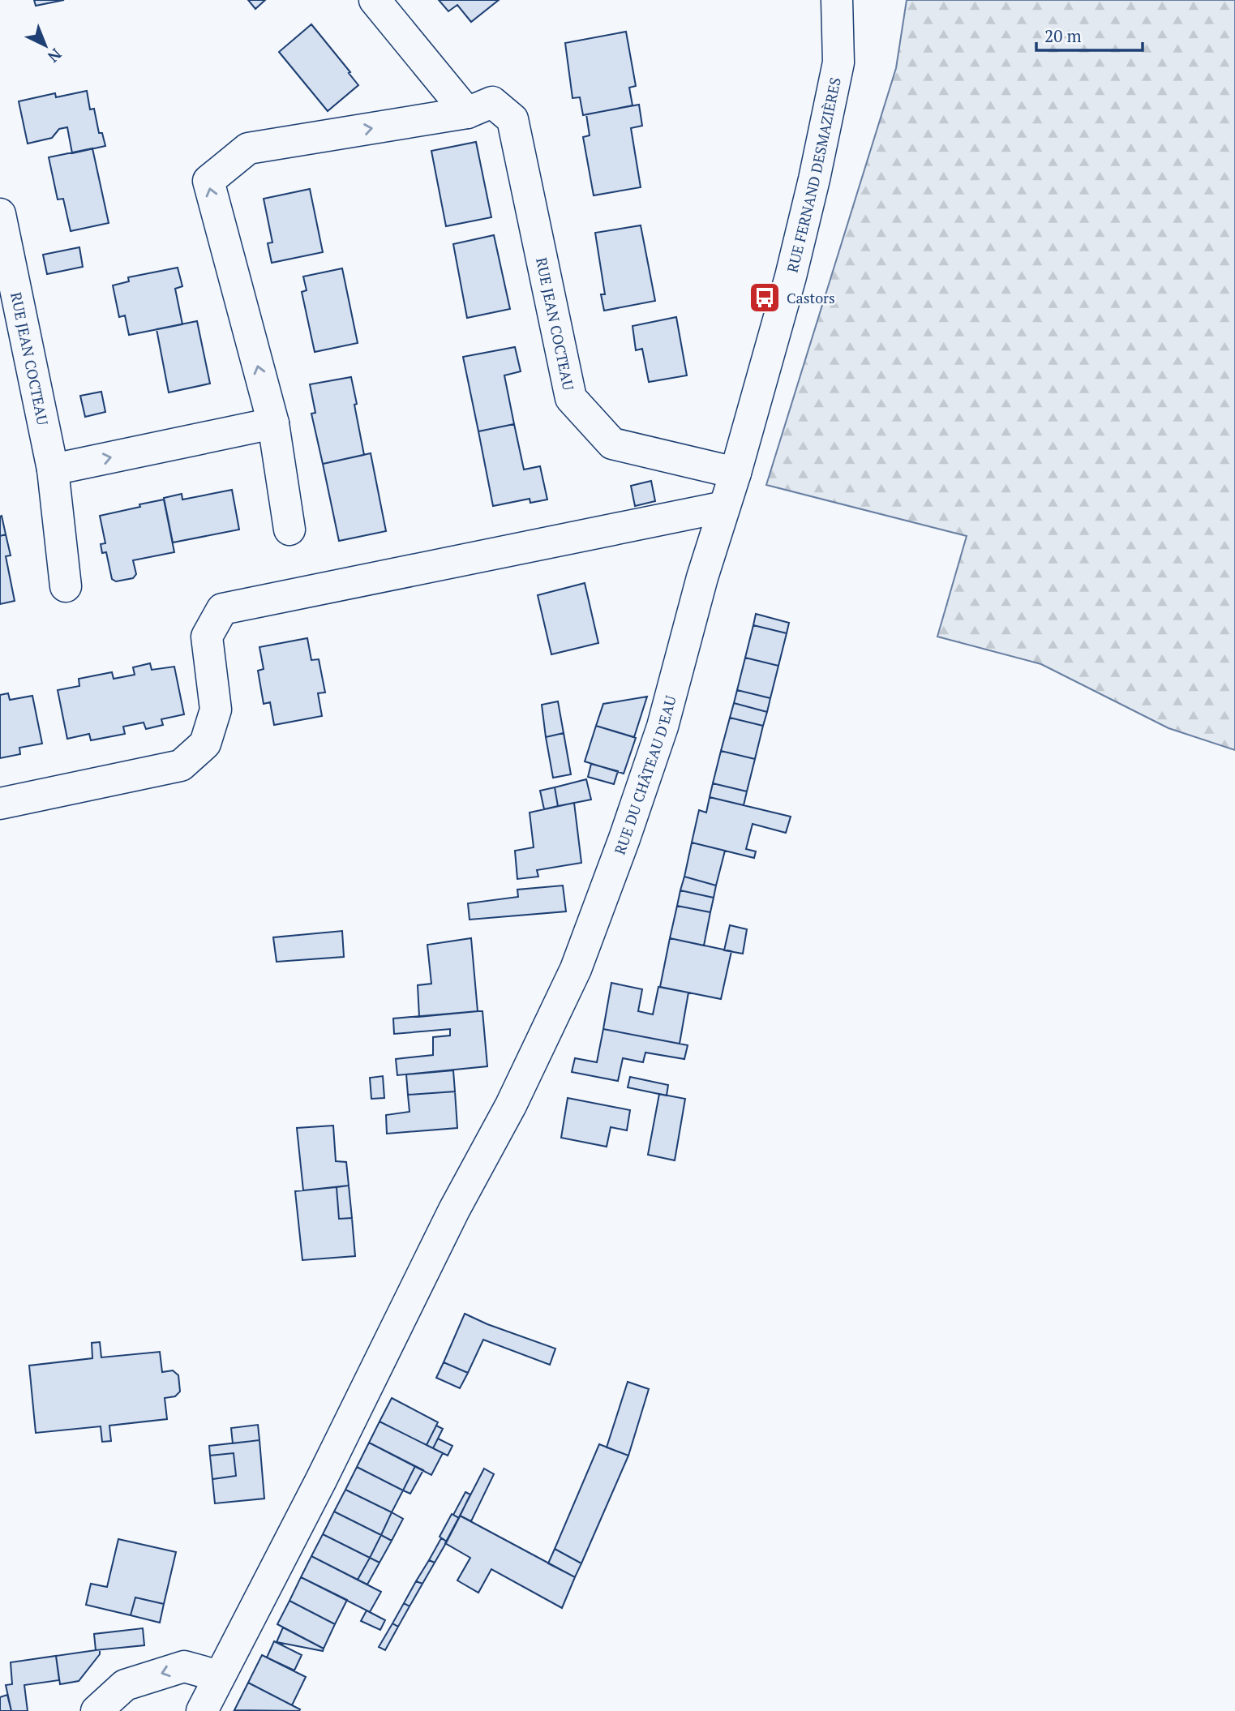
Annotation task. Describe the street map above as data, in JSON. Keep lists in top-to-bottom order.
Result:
{
  "streets": {
    "street": ["RUE FERNAND DESMAZIÈRES", "RUE JEAN COCTEAU", "RUE DU CHÂTEAU D'EAU"]
  },
  "crossings": [
    ["RUE FERNAND DESMAZIÈRES", "RUE JEAN COCTEAU"],
    ["RUE FERNAND DESMAZIÈRES", "RUE DU CHÂTEAU D'EAU"]
  ],
  "places": {
    "bus stop": ["Castors"]
  },
  "scale_bar": "20 m",
  "north": "bottom right"
}
